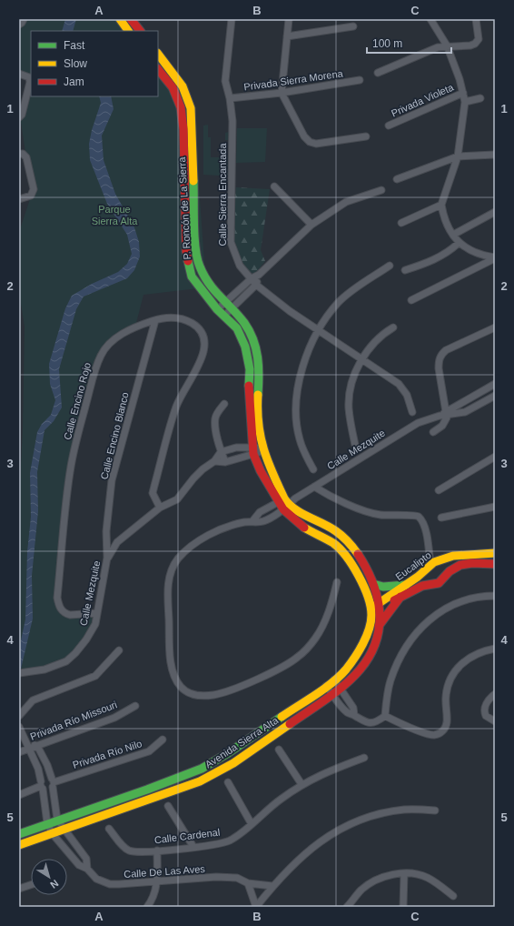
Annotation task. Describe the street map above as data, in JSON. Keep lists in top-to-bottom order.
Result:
{
  "streets": {
    "street": [
      "Privada Sierra Morena",
      "Privada Violeta",
      "Calle Sierra Encantada",
      "P. Roncón de La Sierra",
      "Calle Encino Rojo",
      "Calle Encino Blanco",
      "Calle Mezquite",
      "Eucalipto",
      "Privada Río Missouri",
      "Avenida Sierra Alta",
      "Privada Río Nilo",
      "Calle Cardenal",
      "Calle De Las Aves"
    ]
  },
  "crossings": [
    ["Privada Sierra Morena", "Calle Sierra Encantada"],
    ["P. Roncón de La Sierra", "Calle Mezquite"],
    ["P. Roncón de La Sierra", "Eucalipto"],
    ["P. Roncón de La Sierra", "Avenida Sierra Alta"],
    ["Calle Encino Rojo", "Calle Encino Blanco"],
    ["Calle Encino Rojo", "Calle Mezquite"],
    ["Calle Encino Blanco", "Calle Mezquite"],
    ["Eucalipto", "Avenida Sierra Alta"],
    ["Privada Río Missouri", "Calle De Las Aves"],
    ["Avenida Sierra Alta", "Calle De Las Aves"]
  ],
  "parks": ["Parque Sierra Alta"],
  "legend": ["Fast", "Slow", "Jam"],
  "scale_bar": "100 m",
  "north": "bottom right",
  "grid": {
    "columns": ["A", "B", "C"],
    "rows": [
      "1",
      "2",
      "3",
      "4",
      "5"
    ]
  }
}
